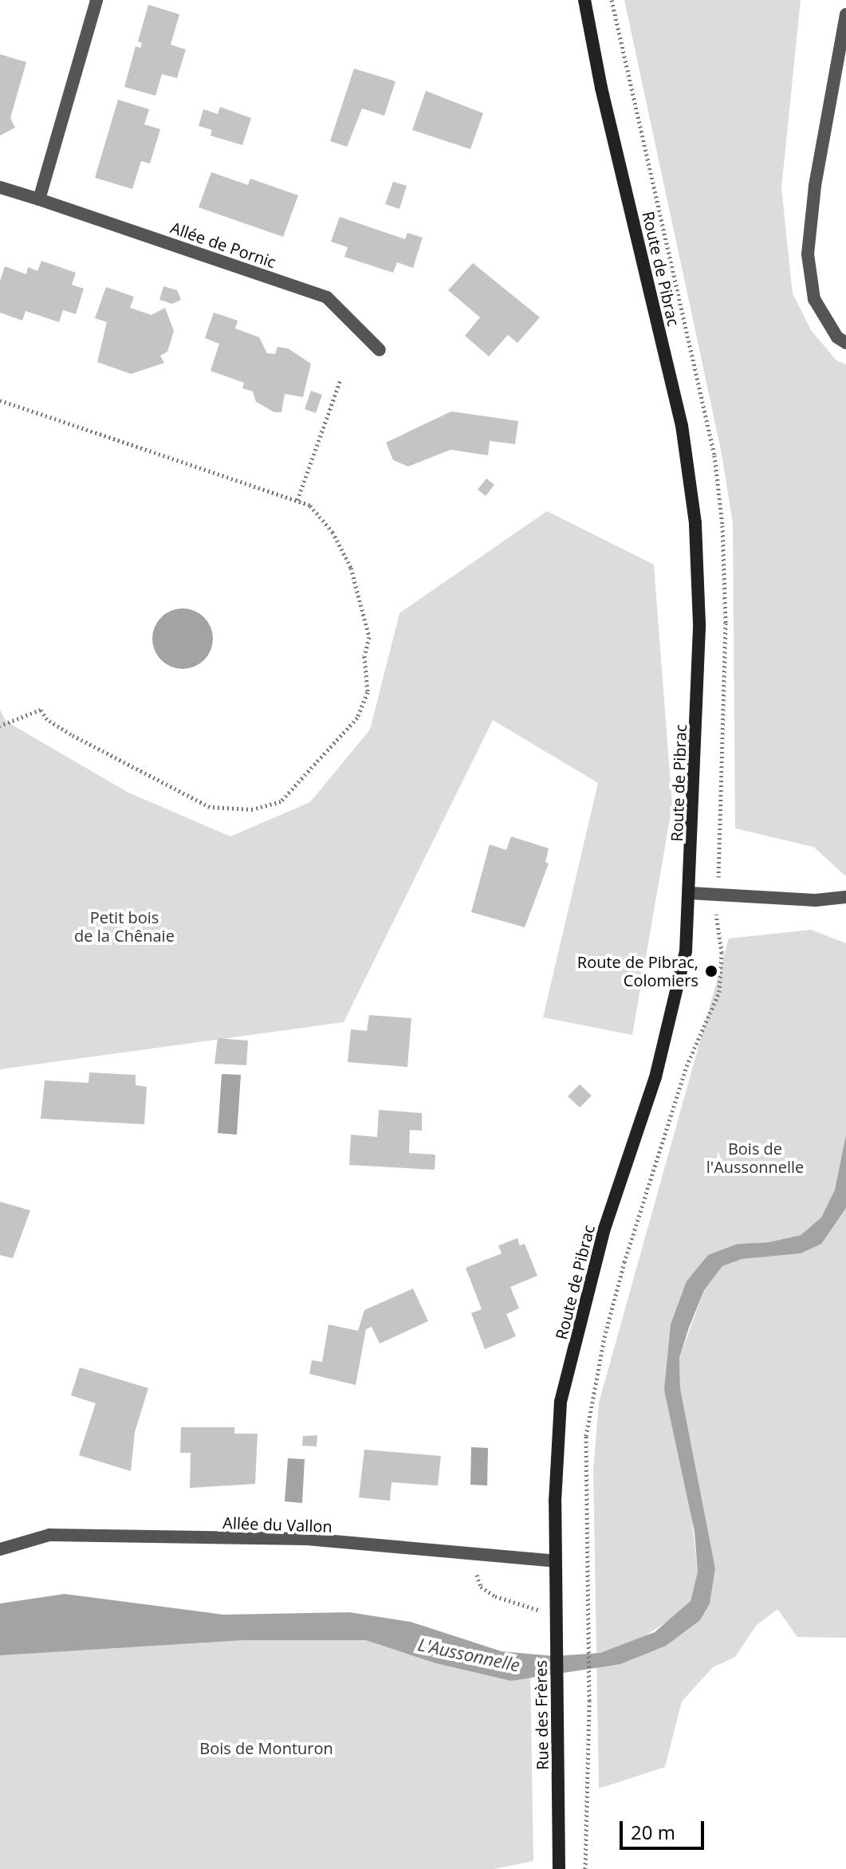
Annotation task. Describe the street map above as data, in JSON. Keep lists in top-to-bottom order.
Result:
{
  "streets": {
    "main road": ["Route de Pibrac", "Rue des Frères"],
    "street": ["Allée de Pornic", "Allée du Vallon"]
  },
  "crossings": [
    ["Route de Pibrac", "Allée du Vallon"],
    ["Route de Pibrac", "Rue des Frères"],
    ["Allée du Vallon", "Rue des Frères"]
  ],
  "water": ["L'Aussonnelle"],
  "parks": ["Petit bois de la Chênaie", "Bois de l'Aussonnelle", "Bois de Monturon"],
  "places": ["Route de Pibrac, Colomiers"],
  "scale_bar": "20 m"
}
